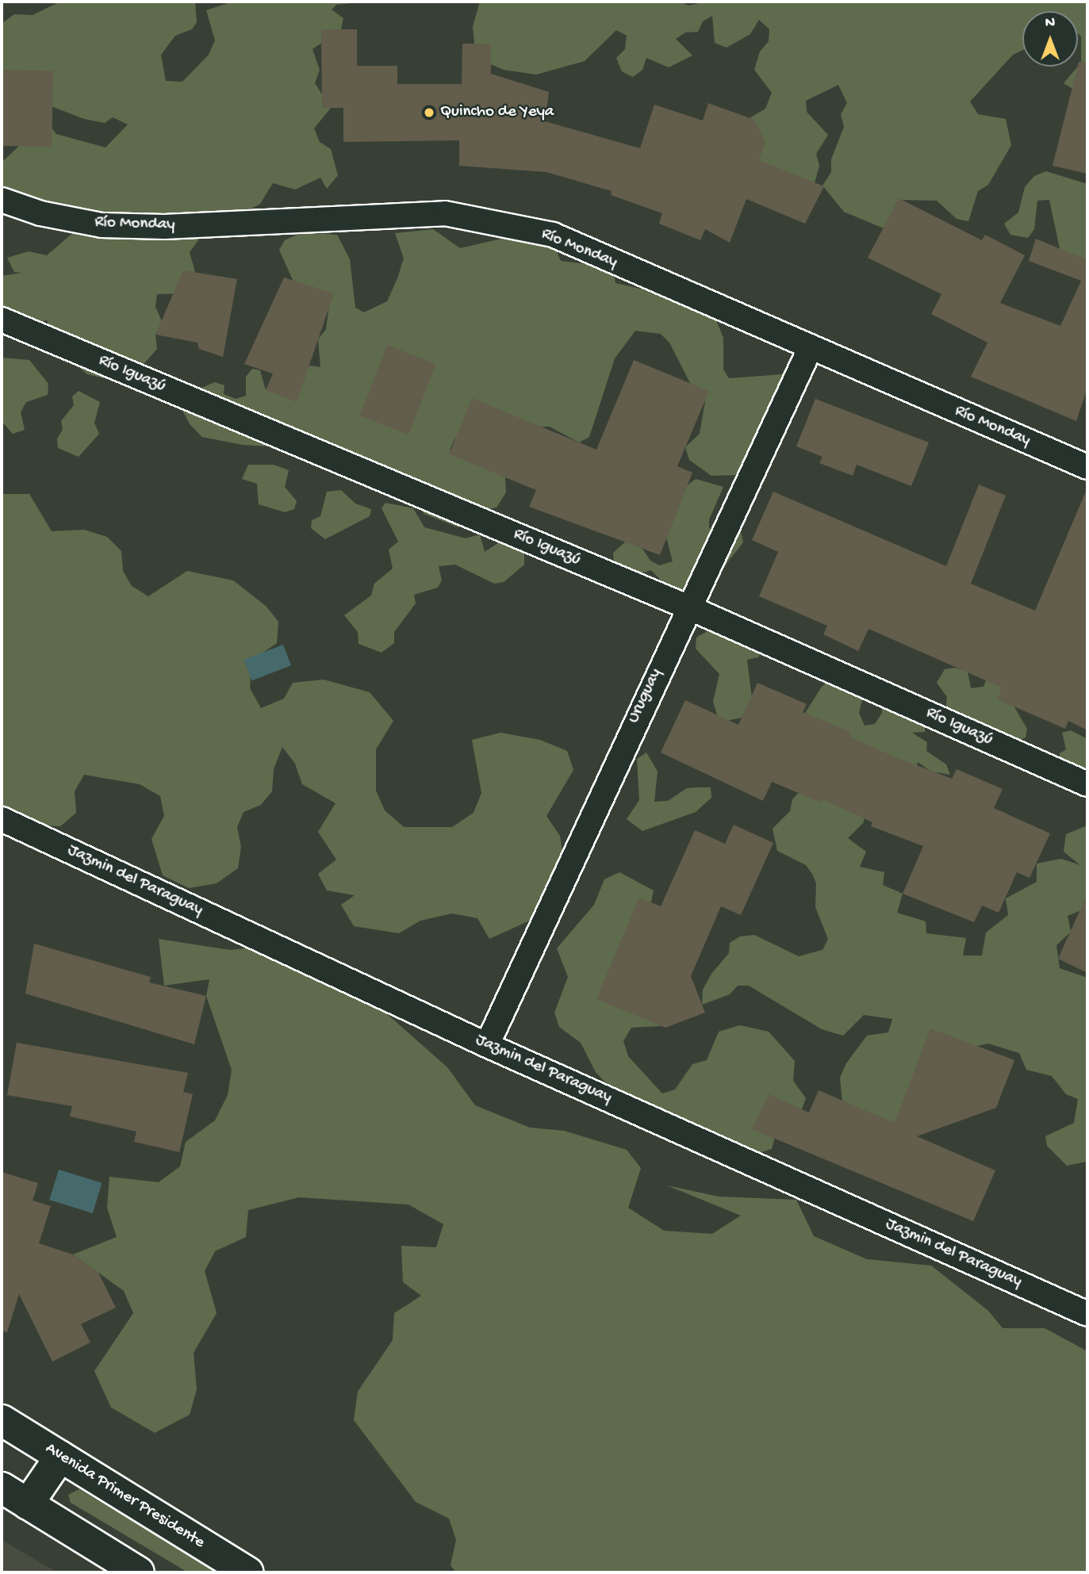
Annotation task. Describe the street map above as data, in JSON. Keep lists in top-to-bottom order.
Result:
{
  "streets": {
    "main road": ["Avenida Primer Presidente"],
    "street": [
      "Río Monday",
      "Río Iguazú",
      "Uruguay",
      "Jazmin del Paraguay"
    ]
  },
  "crossings": [
    ["Río Monday", "Uruguay"],
    ["Río Iguazú", "Uruguay"],
    ["Uruguay", "Jazmin del Paraguay"]
  ],
  "places": ["Quincho de Yeya"],
  "north": "top"
}
